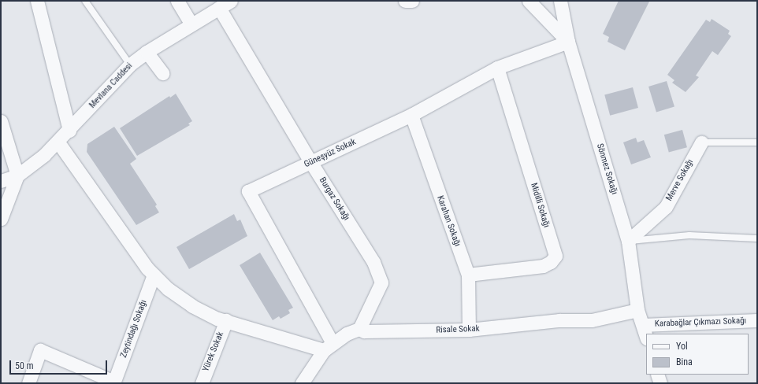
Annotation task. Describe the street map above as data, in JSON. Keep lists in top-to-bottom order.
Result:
{
  "streets": {
    "street": [
      "Mevlana Caddesi",
      "Güneşyüz Sokak",
      "Sönmez Sokağı",
      "Merve Sokağı",
      "Burgaz Sokağı",
      "Midilli Sokağı",
      "Karahan Sokağı",
      "Karabağlar Çıkmazı Sokağı",
      "Zeytindağı Sokağı",
      "Risale Sokak",
      "Yürek Sokak"
    ]
  },
  "crossings": [
    ["Mevlana Caddesi", "Burgaz Sokağı"],
    ["Güneşyüz Sokak", "Sönmez Sokağı"],
    ["Güneşyüz Sokak", "Burgaz Sokağı"],
    ["Güneşyüz Sokak", "Midilli Sokağı"],
    ["Güneşyüz Sokak", "Karahan Sokağı"],
    ["Sönmez Sokağı", "Merve Sokağı"],
    ["Sönmez Sokağı", "Karabağlar Çıkmazı Sokağı"],
    ["Sönmez Sokağı", "Risale Sokak"],
    ["Burgaz Sokağı", "Risale Sokak"],
    ["Midilli Sokağı", "Karahan Sokağı"],
    ["Karahan Sokağı", "Risale Sokak"]
  ],
  "legend": ["Yol", "Bina"],
  "scale_bar": "50 m"
}
